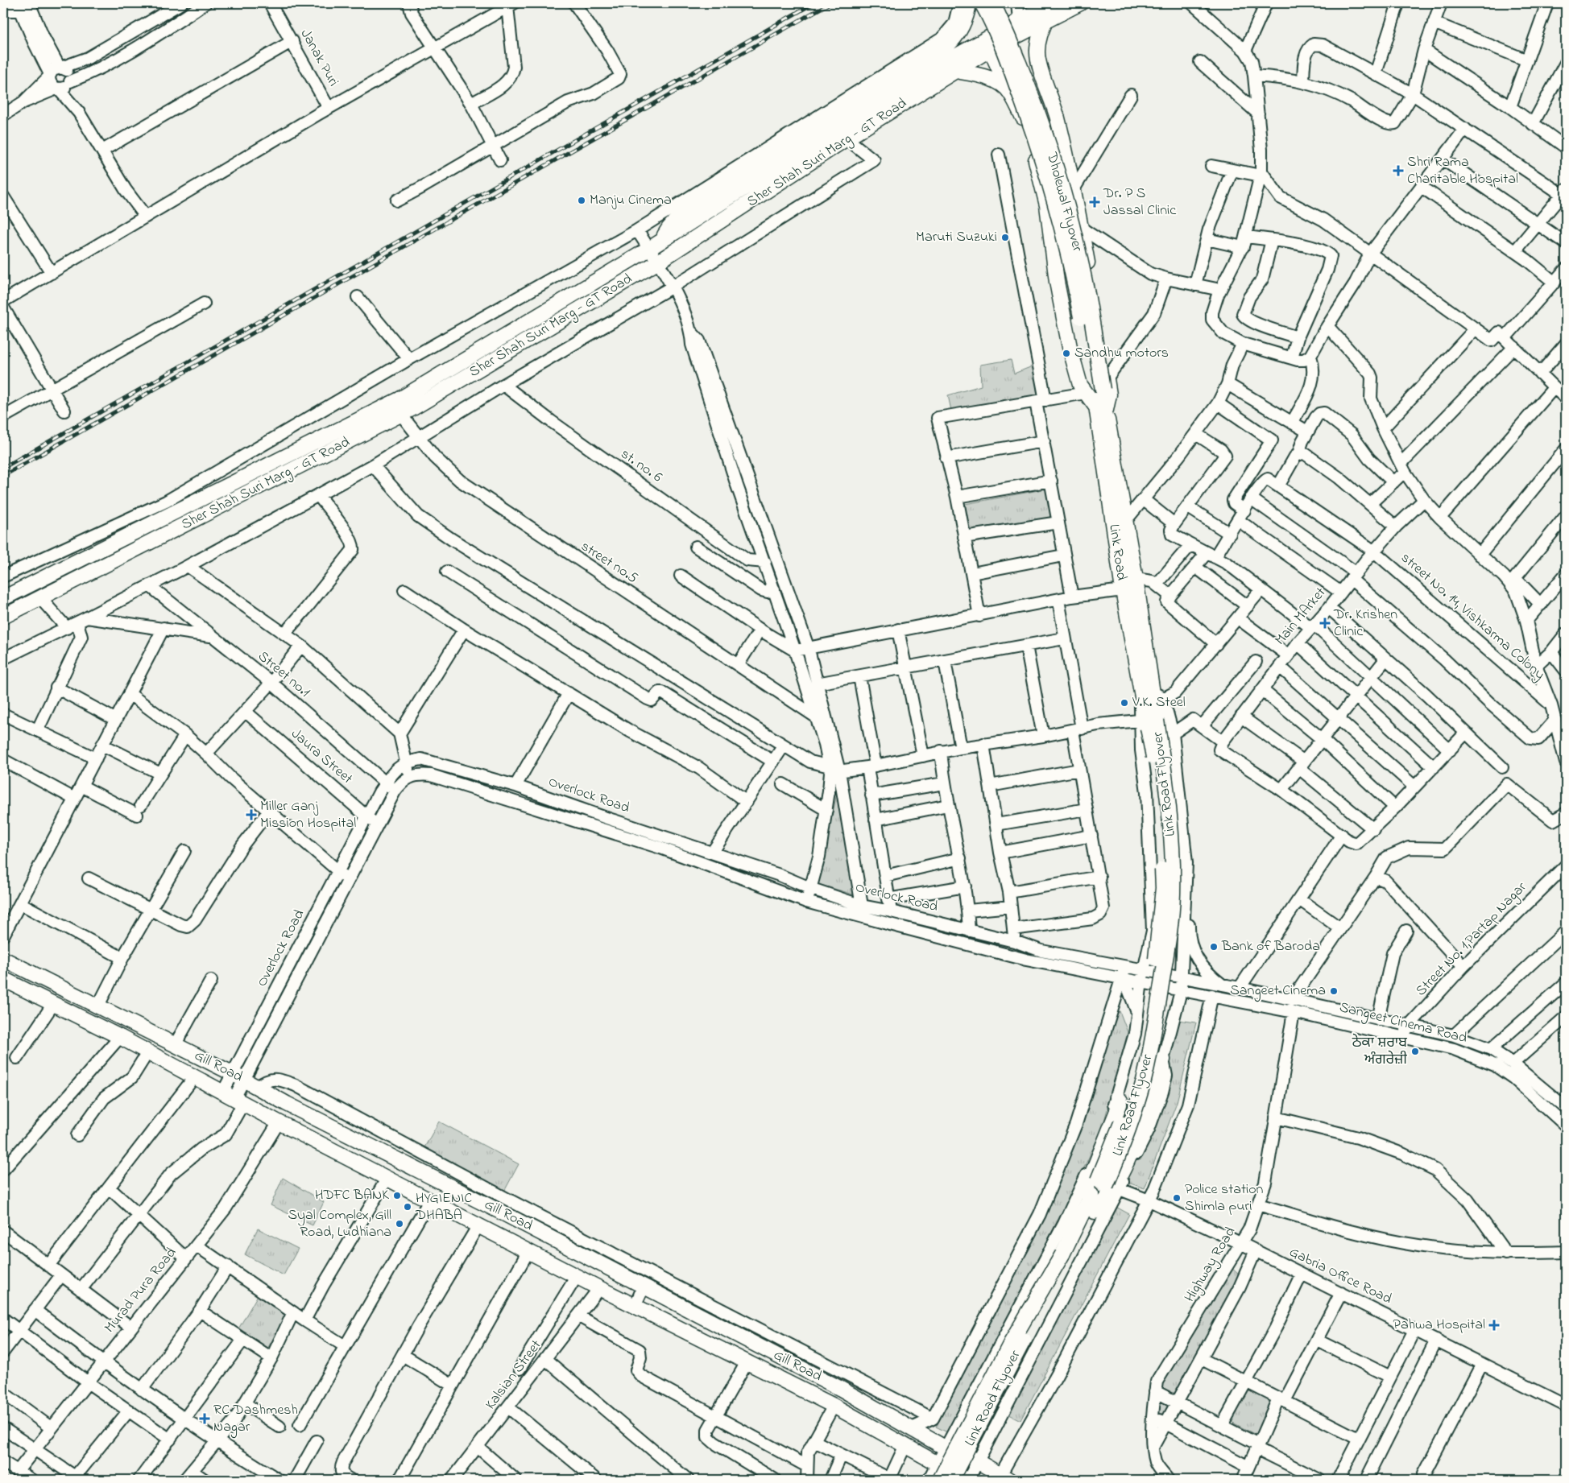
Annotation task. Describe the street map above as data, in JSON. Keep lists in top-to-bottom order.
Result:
{
  "streets": {
    "main road": [
      "Sher Shah Suri Marg - GT Road",
      "Dholewal Flyover",
      "Link Road",
      "Link Road Flyover",
      "Gill Road"
    ],
    "street": [
      "Janak Puri",
      "st. no. 6",
      "street no.5",
      "Main MArket",
      "street No. 14, Vishkarma Colony",
      "Street no.1",
      "Jaura Street",
      "Overlock Road",
      "Street No. 1,Partap Nagar",
      "Sangeet Cinema Road",
      "Highway Road",
      "Gabria Office Road",
      "Murad Pura Road",
      "Kalsian Street"
    ]
  },
  "crossings": [
    ["Sher Shah Suri Marg - GT Road", "street no.5"],
    ["Dholewal Flyover", "Link Road"],
    ["Link Road", "Link Road Flyover"],
    ["Main MArket", "street No. 14, Vishkarma Colony"],
    ["Street no.1", "Overlock Road"],
    ["Jaura Street", "Overlock Road"],
    ["Overlock Road", "Sangeet Cinema Road"],
    ["Overlock Road", "Gill Road"],
    ["Street No. 1,Partap Nagar", "Sangeet Cinema Road"],
    ["Sangeet Cinema Road", "Highway Road"],
    ["Gill Road", "Murad Pura Road"],
    ["Gill Road", "Kalsian Street"],
    ["Highway Road", "Gabria Office Road"]
  ],
  "places": {
    "health": [
      "Shri Rama Charitable Hospital",
      "Dr. P S Jassal Clinic",
      "Dr. Krishen Clinic",
      "Miller Ganj Mission Hospital",
      "Pahwa Hospital",
      "RC Dashmesh Nagar"
    ],
    "other": [
      "Manju Cinema",
      "Maruti Suzuki",
      "Sandhu motors",
      "V.K. Steel",
      "Bank of Baroda",
      "Sangeet Cinema",
      "ਠੇਕਾ ਸ਼ਰਾਬ ਅੰਗਰੇਜ਼ੀ",
      "HDFC BANK",
      "Police station Shimla puri",
      "HYGIENIC DHABA",
      "Syal Complex, Gill Road, Ludhiana"
    ]
  }
}
